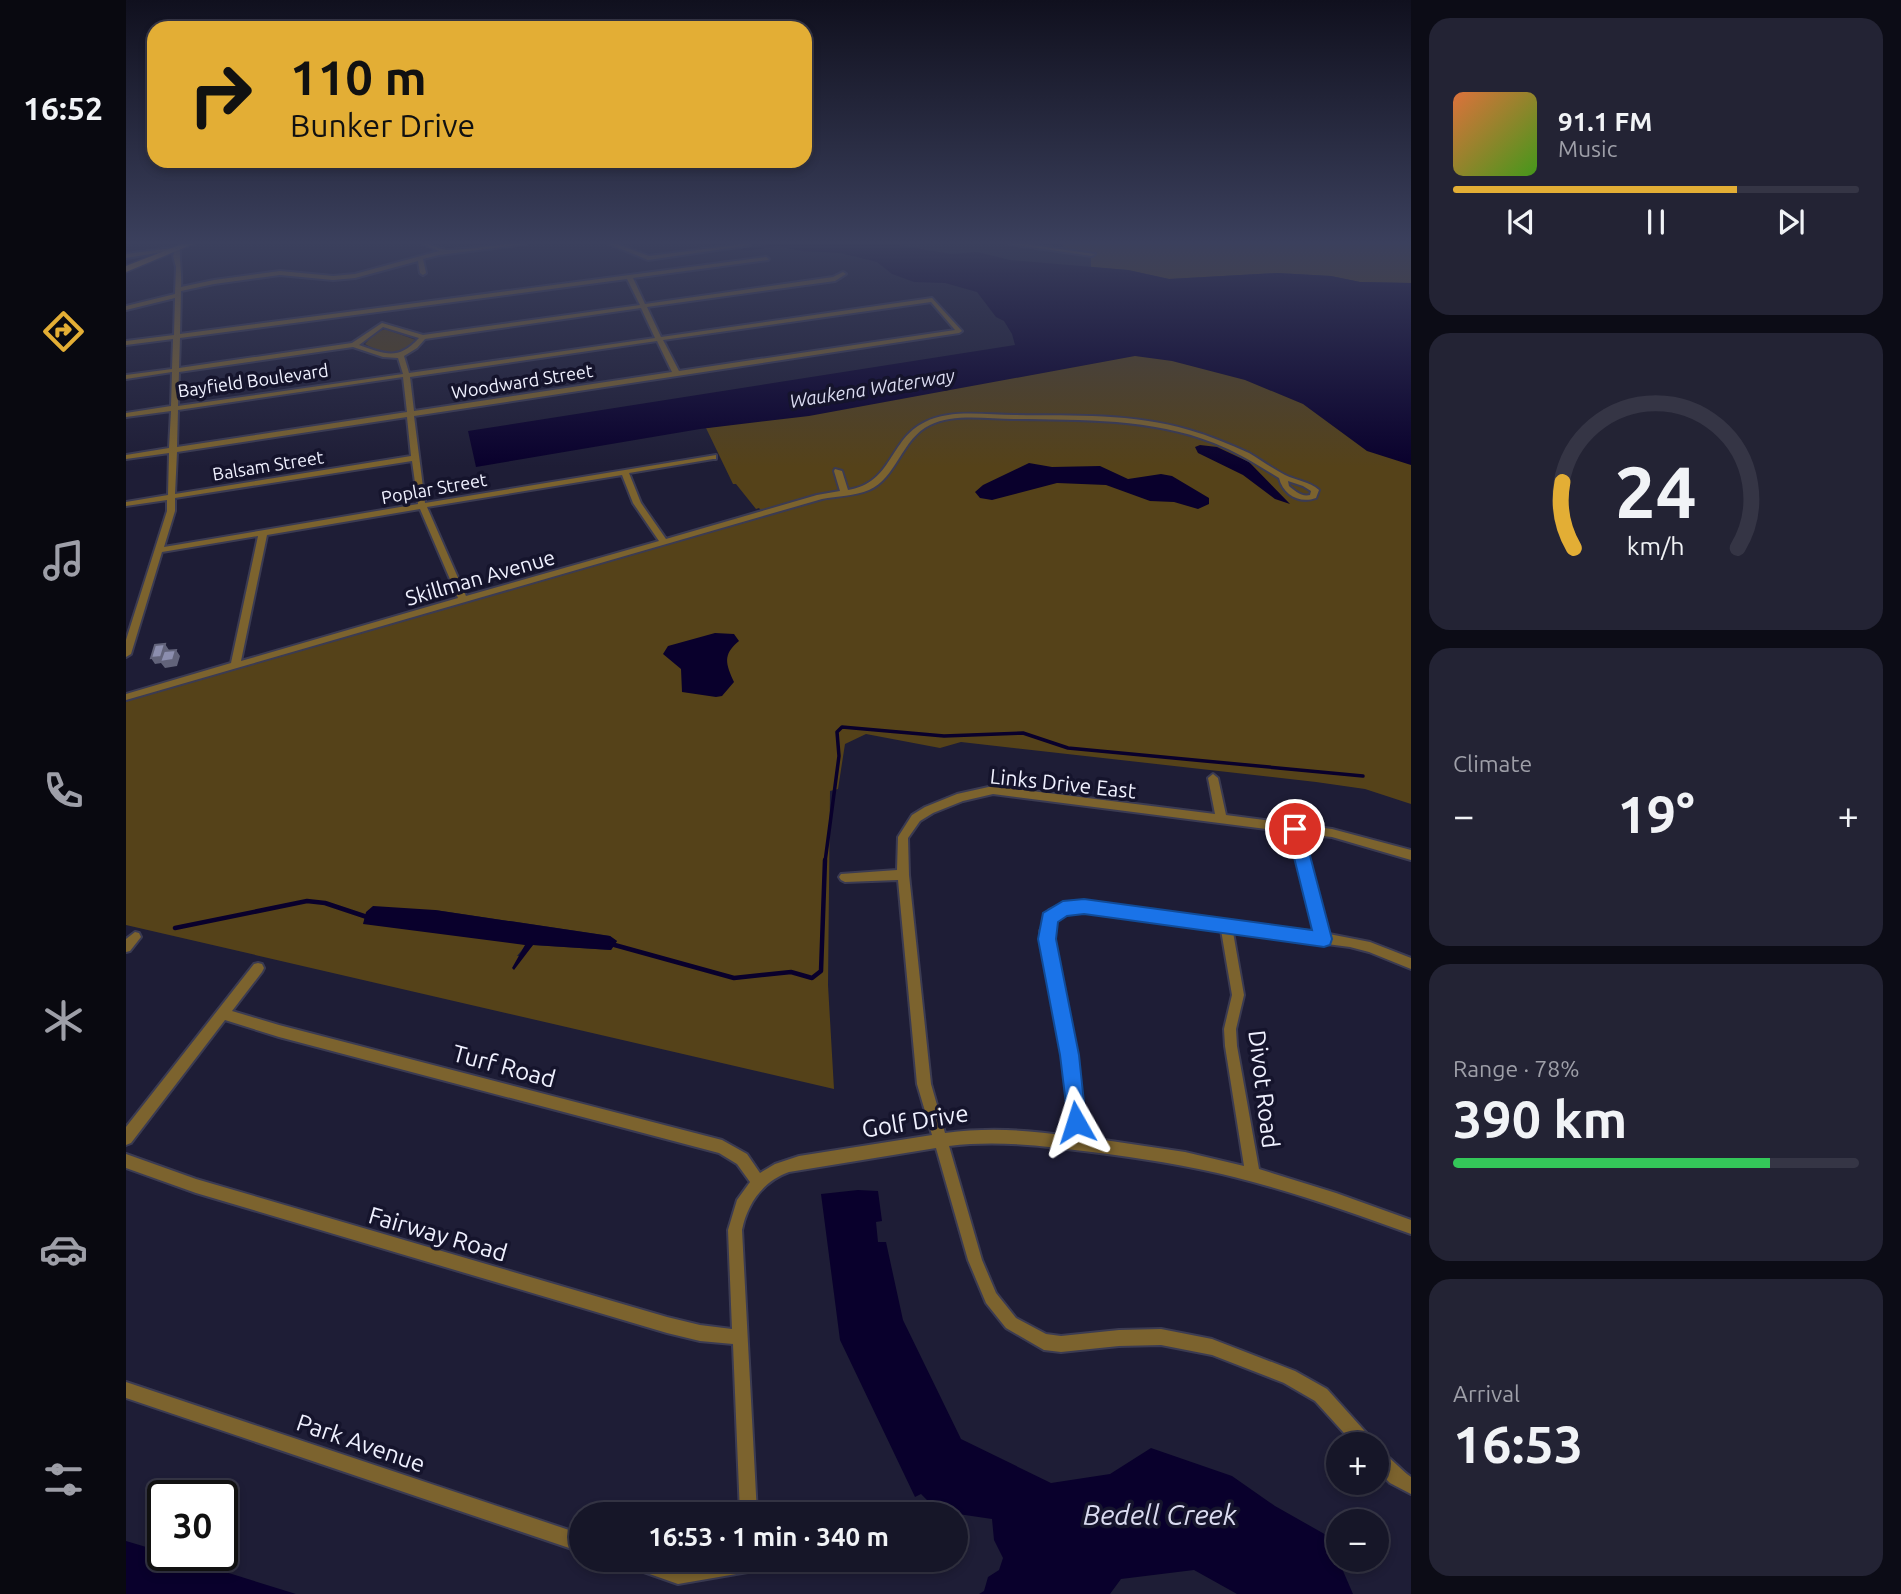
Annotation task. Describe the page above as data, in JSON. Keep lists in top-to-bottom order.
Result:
{
  "streets": {
    "street": [
      "Bayfield Boulevard",
      "Woodward Street",
      "Balsam Street",
      "Poplar Street",
      "Skillman Avenue",
      "Links Drive East",
      "Turf Road",
      "Divot Road",
      "Golf Drive",
      "Fairway Road",
      "Park Avenue"
    ]
  },
  "crossings": [
    ["Links Drive East", "Golf Drive"],
    ["Turf Road", "Golf Drive"],
    ["Divot Road", "Golf Drive"]
  ],
  "water": ["Waukena Waterway", "Bedell Creek"],
  "page": {
    "tabs": "16:52",
    "turn": ["110 m", "Bunker Drive"],
    "song": ["91.1 FM", "Music"],
    "tile": [
      "Climate",
      ["Range · 78%", "390 km"],
      ["Arrival", "16:53"]
    ],
    "heat": ["−", "19°", "+"],
    "map_buttons": ["+", "−"],
    "limit": "30",
    "trip": "16:53 · 1 min · 340 m",
    "gauge": ["24", "km/h"]
  }
}
